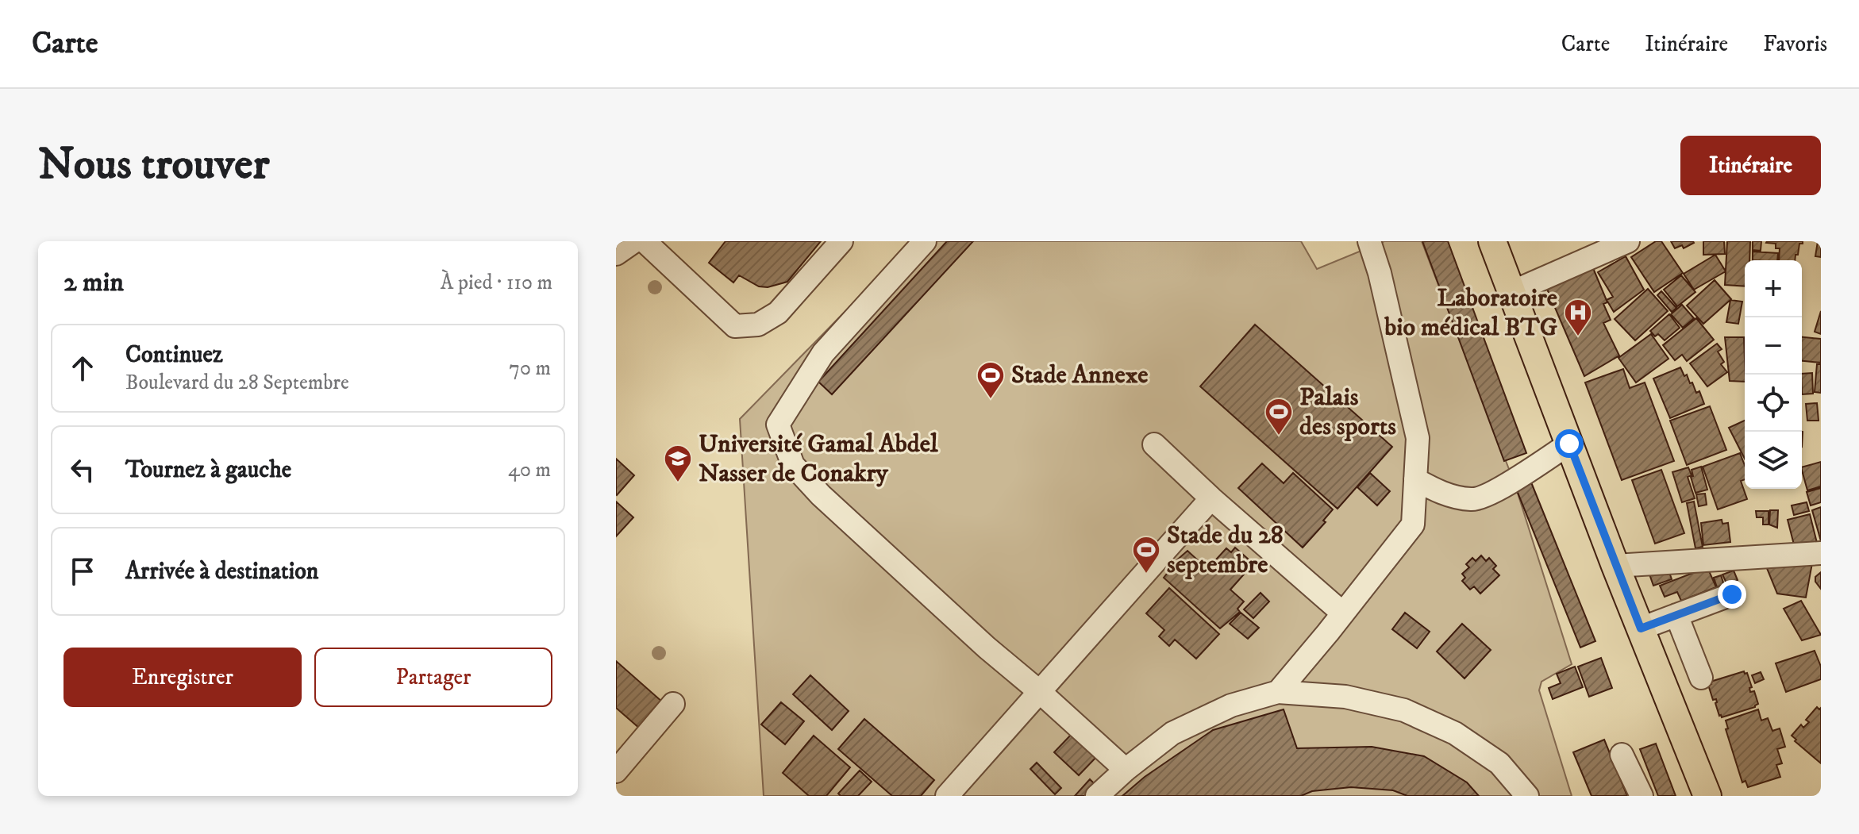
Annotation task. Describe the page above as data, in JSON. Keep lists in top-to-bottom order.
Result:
{
  "places": {
    "hospital": ["Laboratoire bio médical BTG"],
    "sports": ["Stade Annexe", "Palais des sports", "Stade du 28 septembre"],
    "school or university": ["Université Gamal Abdel Nasser de Conakry"]
  },
  "page": {
    "header": "Carte",
    "nav": ["Carte", "Itinéraire", "Favoris"],
    "buttons": [
      "Itinéraire",
      ["Enregistrer", "Partager"]
    ],
    "title": "Nous trouver",
    "heading": ["2 min", "À pied · 110 m"],
    "map_buttons": ["+", "−"],
    "list": [
      ["Continuez", "Boulevard du 28 Septembre", "70 m"],
      ["Tournez à gauche", "40 m"],
      "Arrivée à destination"
    ]
  }
}
